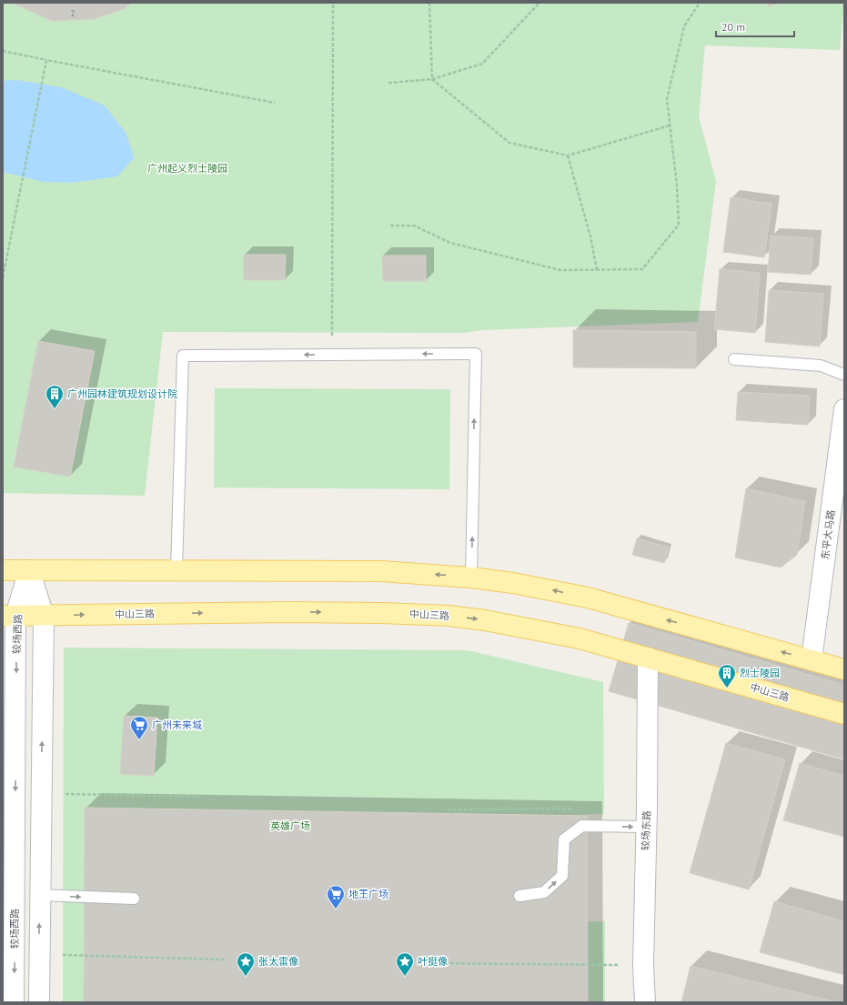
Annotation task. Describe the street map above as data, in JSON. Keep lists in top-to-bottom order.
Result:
{
  "streets": {
    "main road": ["中山三路"],
    "street": ["东平大马路", "较场西路", "较场东路"]
  },
  "crossings": [
    ["中山三路", "较场西路"],
    ["中山三路", "较场东路"]
  ],
  "parks": ["广州起义烈士陵园", "英雄广场"],
  "places": {
    "building": ["广州园林建筑规划设计院", "烈士陵园"],
    "supermarket": ["广州未来城", "地王广场"],
    "place": ["张太雷像", "叶挺像"]
  },
  "house_numbers": ["2"],
  "scale_bar": "20 m"
}
